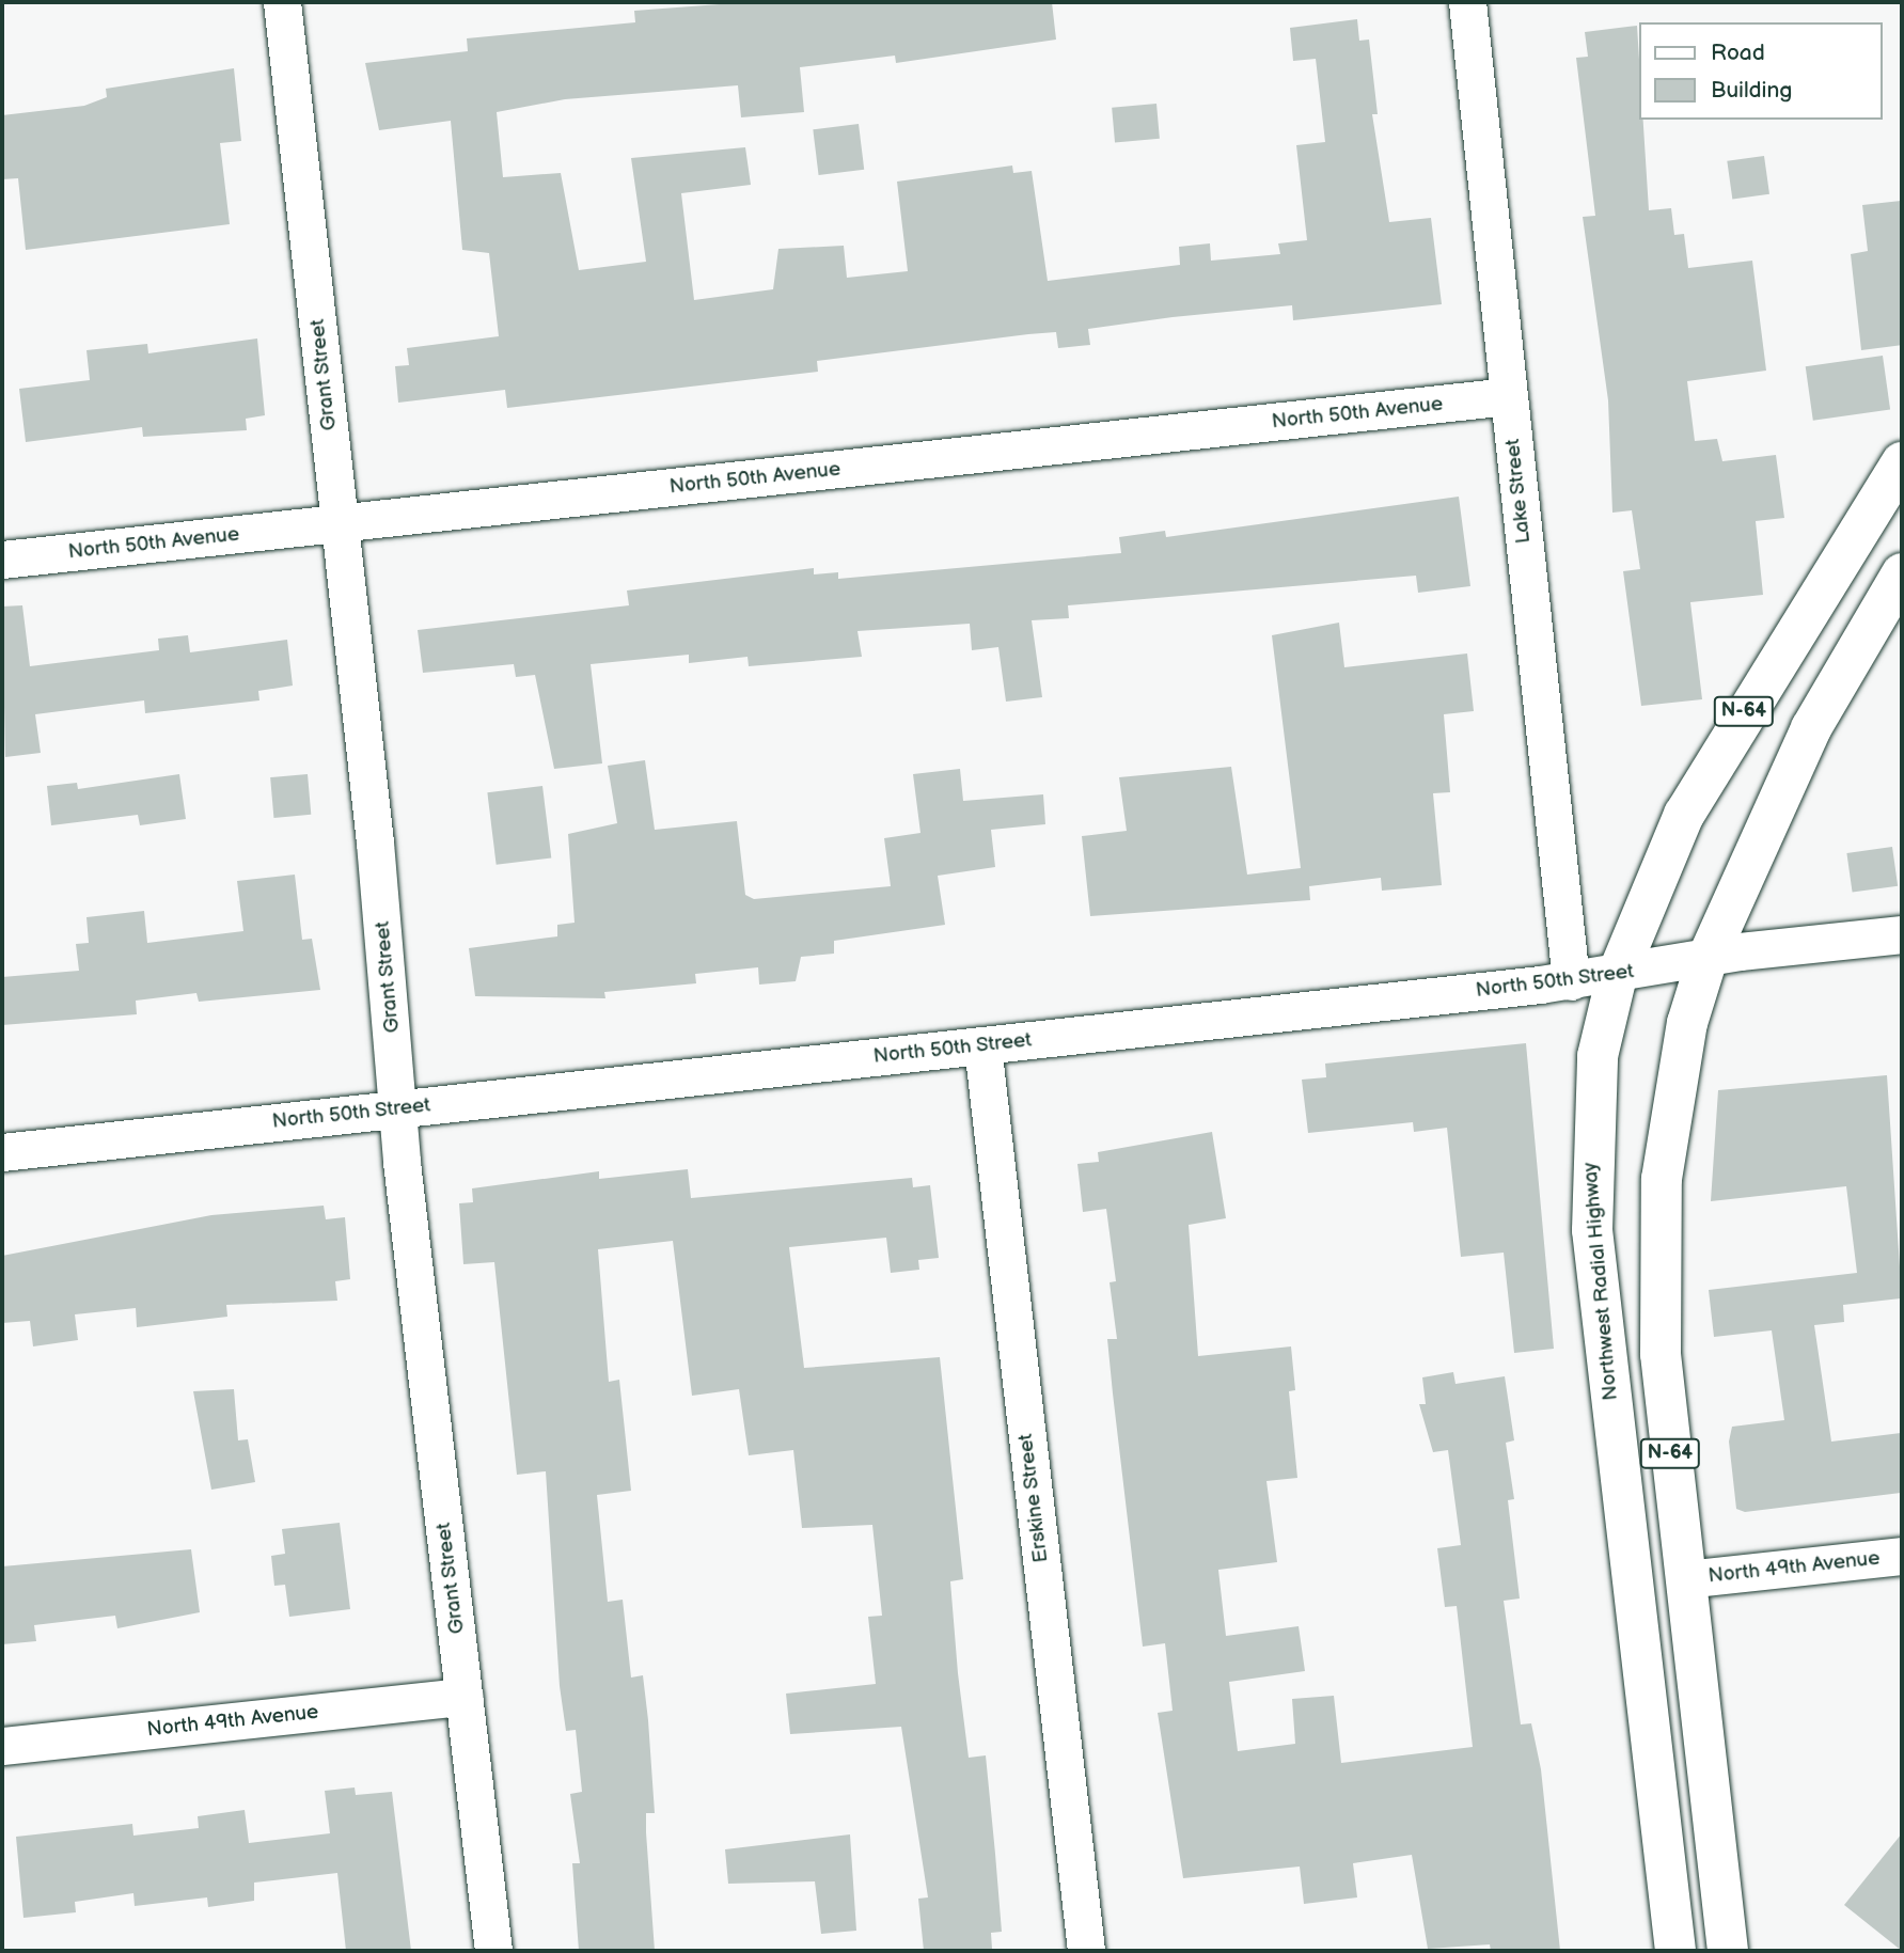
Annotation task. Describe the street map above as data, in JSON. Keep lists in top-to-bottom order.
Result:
{
  "streets": {
    "main road": ["N-64", "Northwest Radial Highway"],
    "street": [
      "Grant Street",
      "North 50th Avenue",
      "Lake Street",
      "North 50th Street",
      "Erskine Street",
      "North 49th Avenue"
    ]
  },
  "crossings": [
    ["Grant Street", "North 50th Avenue"],
    ["Grant Street", "North 50th Street"],
    ["Grant Street", "North 49th Avenue"],
    ["North 50th Avenue", "Lake Street"],
    ["Lake Street", "North 50th Street"],
    ["N-64", "North 50th Street"],
    ["N-64", "North 49th Avenue"],
    ["North 50th Street", "Northwest Radial Highway"],
    ["North 50th Street", "Erskine Street"]
  ],
  "legend": ["Road", "Building"]
}
